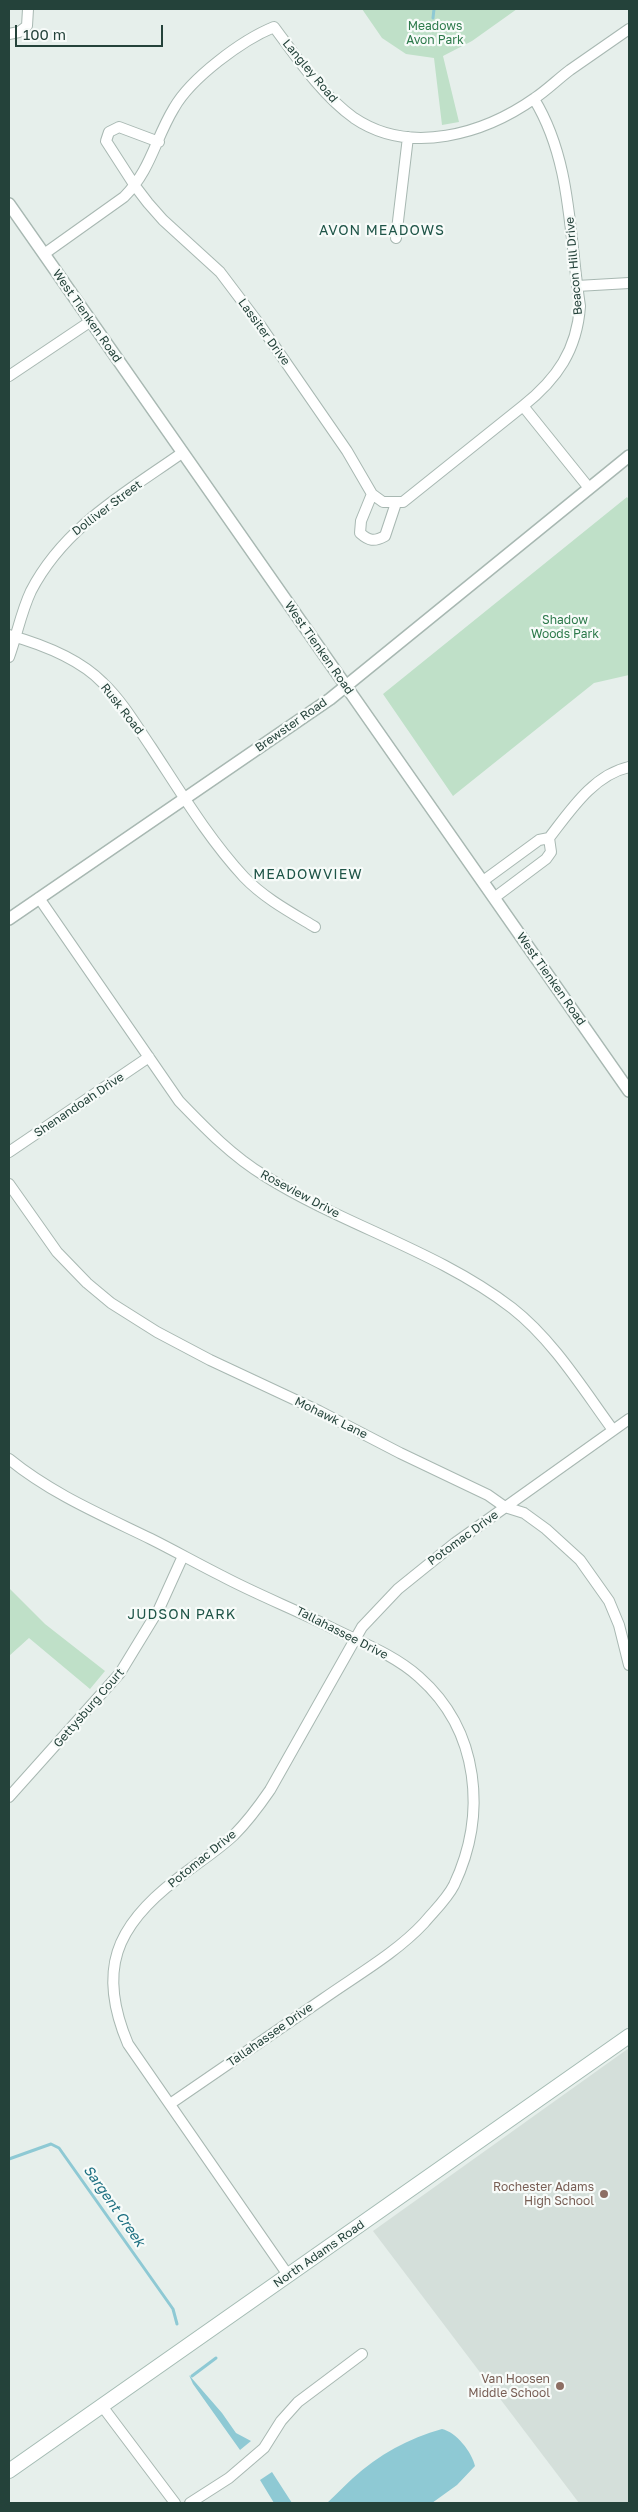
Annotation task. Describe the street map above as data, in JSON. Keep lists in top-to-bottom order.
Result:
{
  "streets": {
    "main road": ["North Adams Road"],
    "street": [
      "Langley Road",
      "Beacon Hill Drive",
      "West Tienken Road",
      "Lassiter Drive",
      "Dolliver Street",
      "Rusk Road",
      "Brewster Road",
      "Shenandoah Drive",
      "Roseview Drive",
      "Mohawk Lane",
      "Potomac Drive",
      "Tallahassee Drive",
      "Gettysburg Court"
    ]
  },
  "crossings": [
    ["Langley Road", "Beacon Hill Drive"],
    ["Langley Road", "West Tienken Road"],
    ["Langley Road", "Lassiter Drive"],
    ["West Tienken Road", "Dolliver Street"],
    ["West Tienken Road", "Brewster Road"],
    ["Dolliver Street", "Rusk Road"],
    ["Rusk Road", "Brewster Road"],
    ["Brewster Road", "Roseview Drive"],
    ["Shenandoah Drive", "Roseview Drive"],
    ["Roseview Drive", "Potomac Drive"],
    ["Mohawk Lane", "Potomac Drive"],
    ["Potomac Drive", "Tallahassee Drive"],
    ["Potomac Drive", "North Adams Road"],
    ["Tallahassee Drive", "Gettysburg Court"]
  ],
  "districts": ["AVON MEADOWS", "MEADOWVIEW", "JUDSON PARK"],
  "water": ["Sargent Creek"],
  "parks": ["Meadows Avon Park", "Shadow Woods Park"],
  "places": ["Rochester Adams High School", "Van Hoosen Middle School"],
  "scale_bar": "100 m"
}
